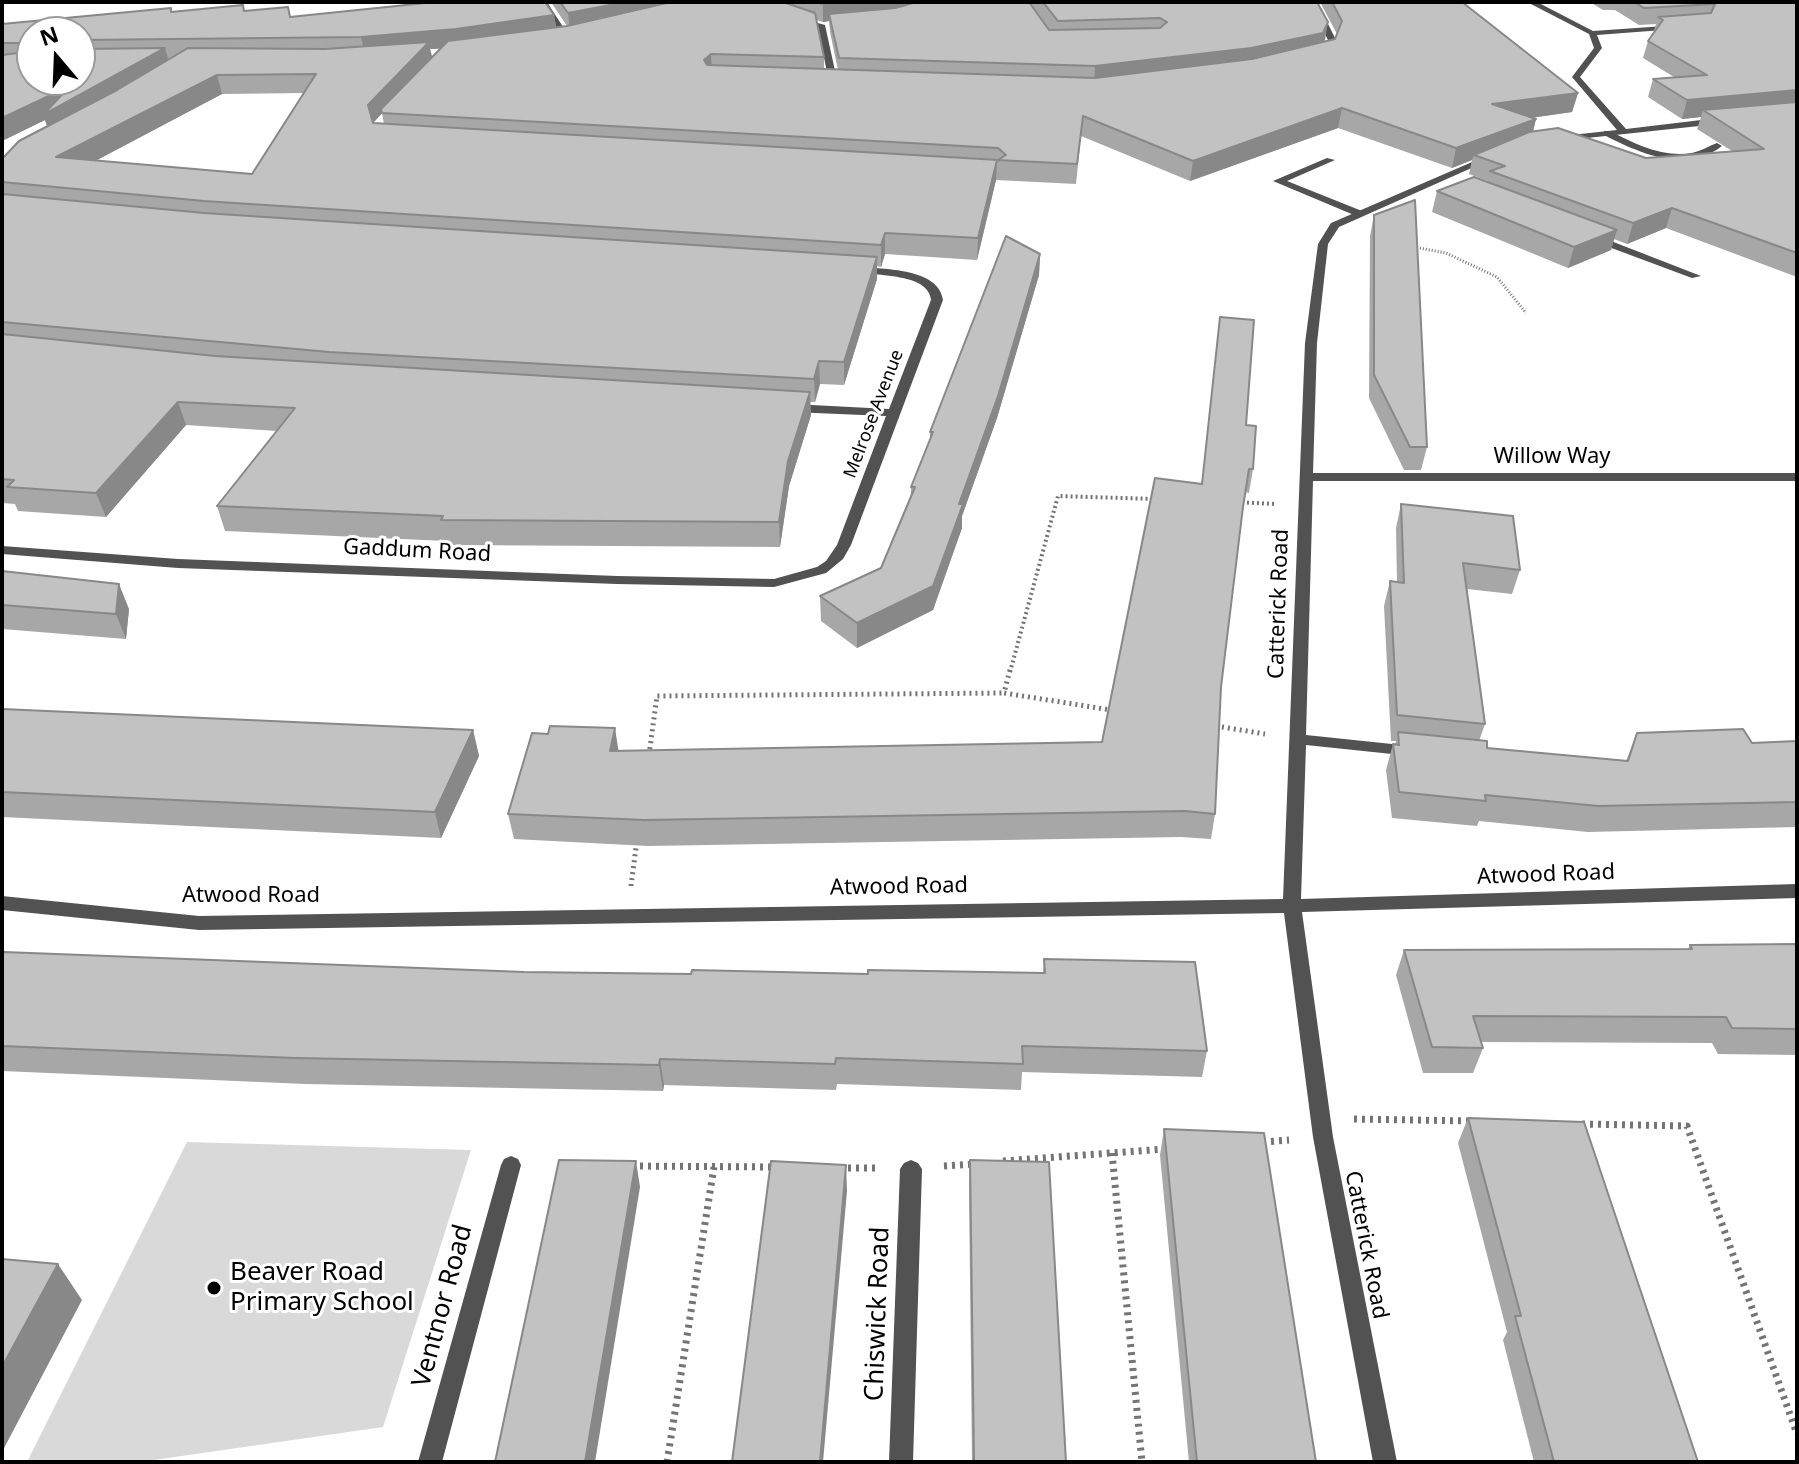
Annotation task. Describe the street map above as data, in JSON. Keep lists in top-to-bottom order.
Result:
{
  "streets": {
    "street": [
      "Melrose Avenue",
      "Willow Way",
      "Gaddum Road",
      "Catterick Road",
      "Atwood Road",
      "Ventnor Road",
      "Chiswick Road"
    ]
  },
  "crossings": [
    ["Melrose Avenue", "Gaddum Road"],
    ["Willow Way", "Catterick Road"],
    ["Catterick Road", "Atwood Road"]
  ],
  "places": ["Beaver Road Primary School"],
  "north": "top"
}
